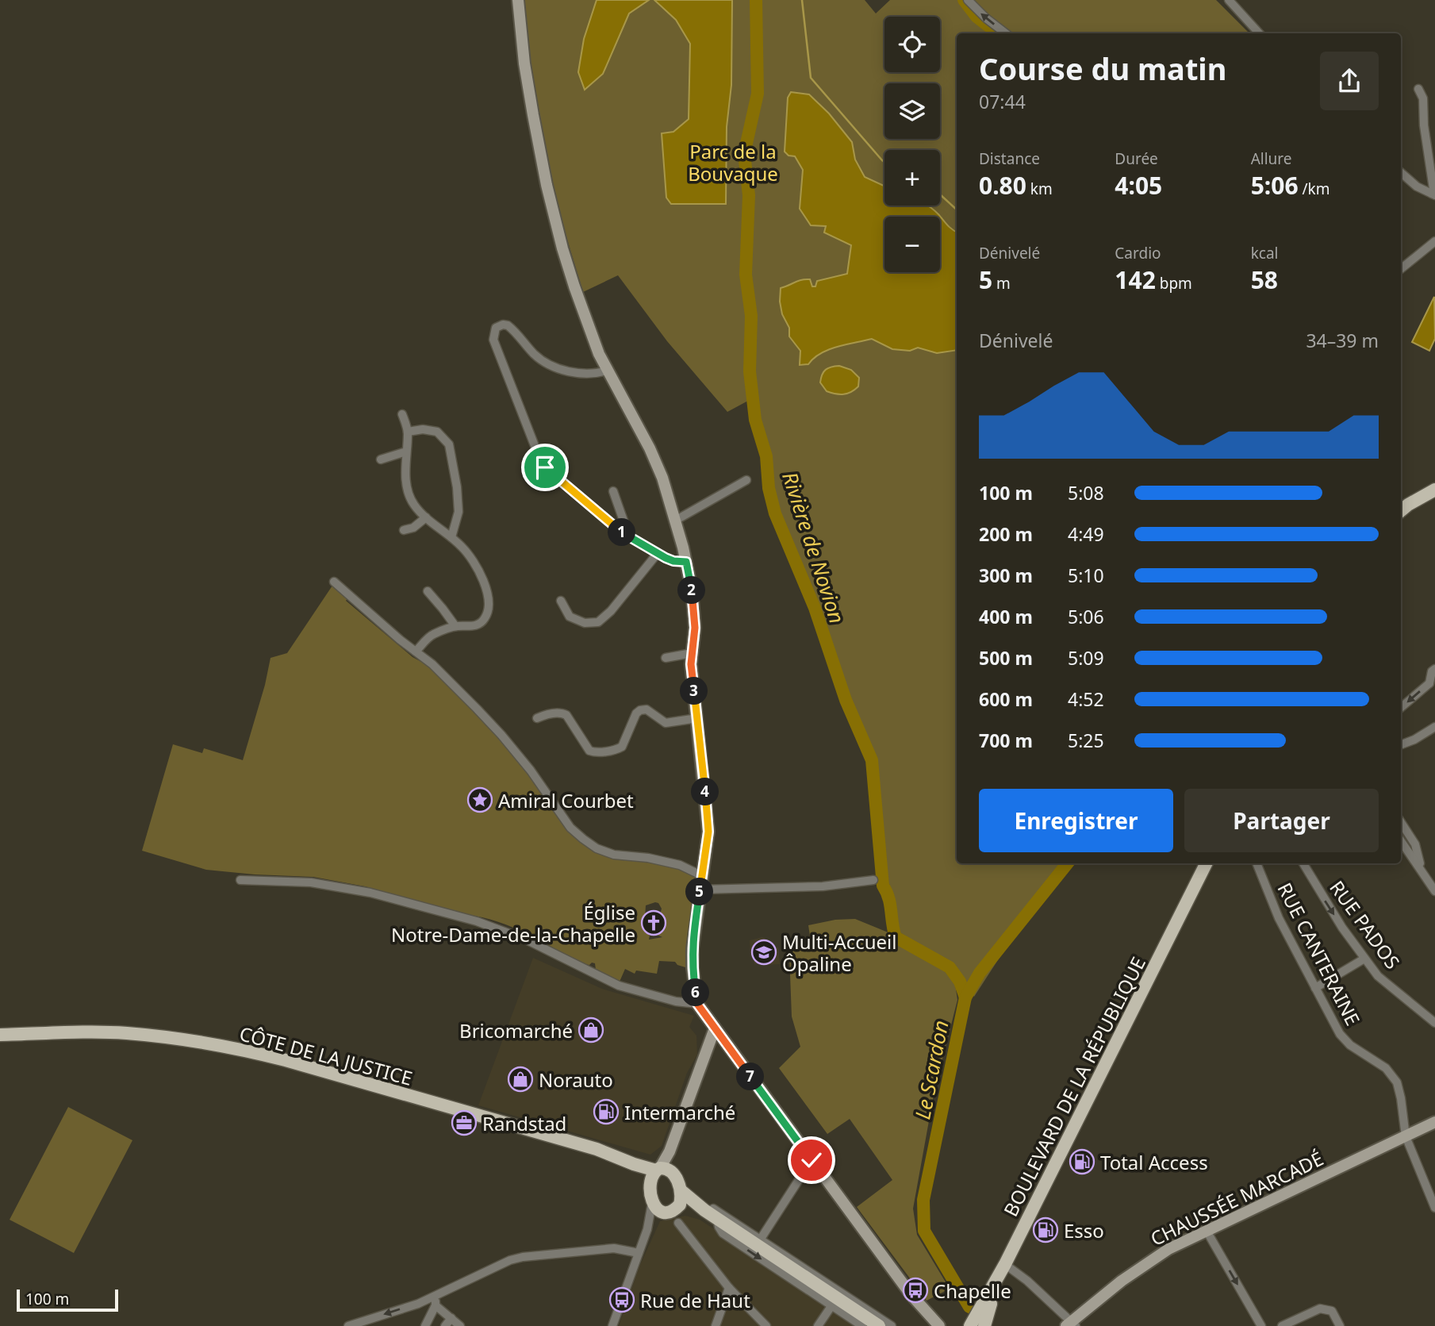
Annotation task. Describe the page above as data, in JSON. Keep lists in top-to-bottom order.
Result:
{
  "streets": {
    "main road": ["CÔTE DE LA JUSTICE", "BOULEVARD DE LA RÉPUBLIQUE"],
    "street": ["RUE PADOS", "RUE CANTERAINE", "CHAUSSÉE MARCADÉ"]
  },
  "crossings": [
    ["RUE CANTERAINE", "CHAUSSÉE MARCADÉ"]
  ],
  "one_way": ["RUE PADOS"],
  "water": ["Rivière de Novion", "Le Scardon"],
  "parks": ["Parc de la Bouvaque"],
  "places": {
    "place": ["Amiral Courbet"],
    "church": ["Église Notre-Dame-de-la-Chapelle"],
    "school or university": ["Multi-Accueil Ôpaline"],
    "shop": ["Bricomarché", "Norauto"],
    "fuel station": ["Intermarché", "Total Access", "Esso"],
    "office": ["Randstad"],
    "bus stop": ["Chapelle", "Rue de Haut"]
  },
  "scale_bar": "100 m",
  "page": {
    "map_buttons": ["+", "−"],
    "heading": ["Course du matin", "07:44"],
    "stats": [
      ["Distance", "0.80 km"],
      ["Durée", "4:05"],
      ["Allure", "5:06 /km"],
      ["Dénivelé", "5 m"],
      ["Cardio", "142 bpm"],
      ["kcal", "58"]
    ],
    "chart": ["Dénivelé", "34–39 m"],
    "list": [
      {
        "name": "100 m",
        "note": "5:08"
      },
      {
        "name": "200 m",
        "note": "4:49"
      },
      {
        "name": "300 m",
        "note": "5:10"
      },
      {
        "name": "400 m",
        "note": "5:06"
      },
      {
        "name": "500 m",
        "note": "5:09"
      },
      {
        "name": "600 m",
        "note": "4:52"
      },
      {
        "name": "700 m",
        "note": "5:25"
      }
    ],
    "pins": [
      "1",
      "2",
      "3",
      "4",
      "5",
      "6",
      "7"
    ],
    "buttons": ["Enregistrer", "Partager"],
    "scale": "100 m"
  }
}
